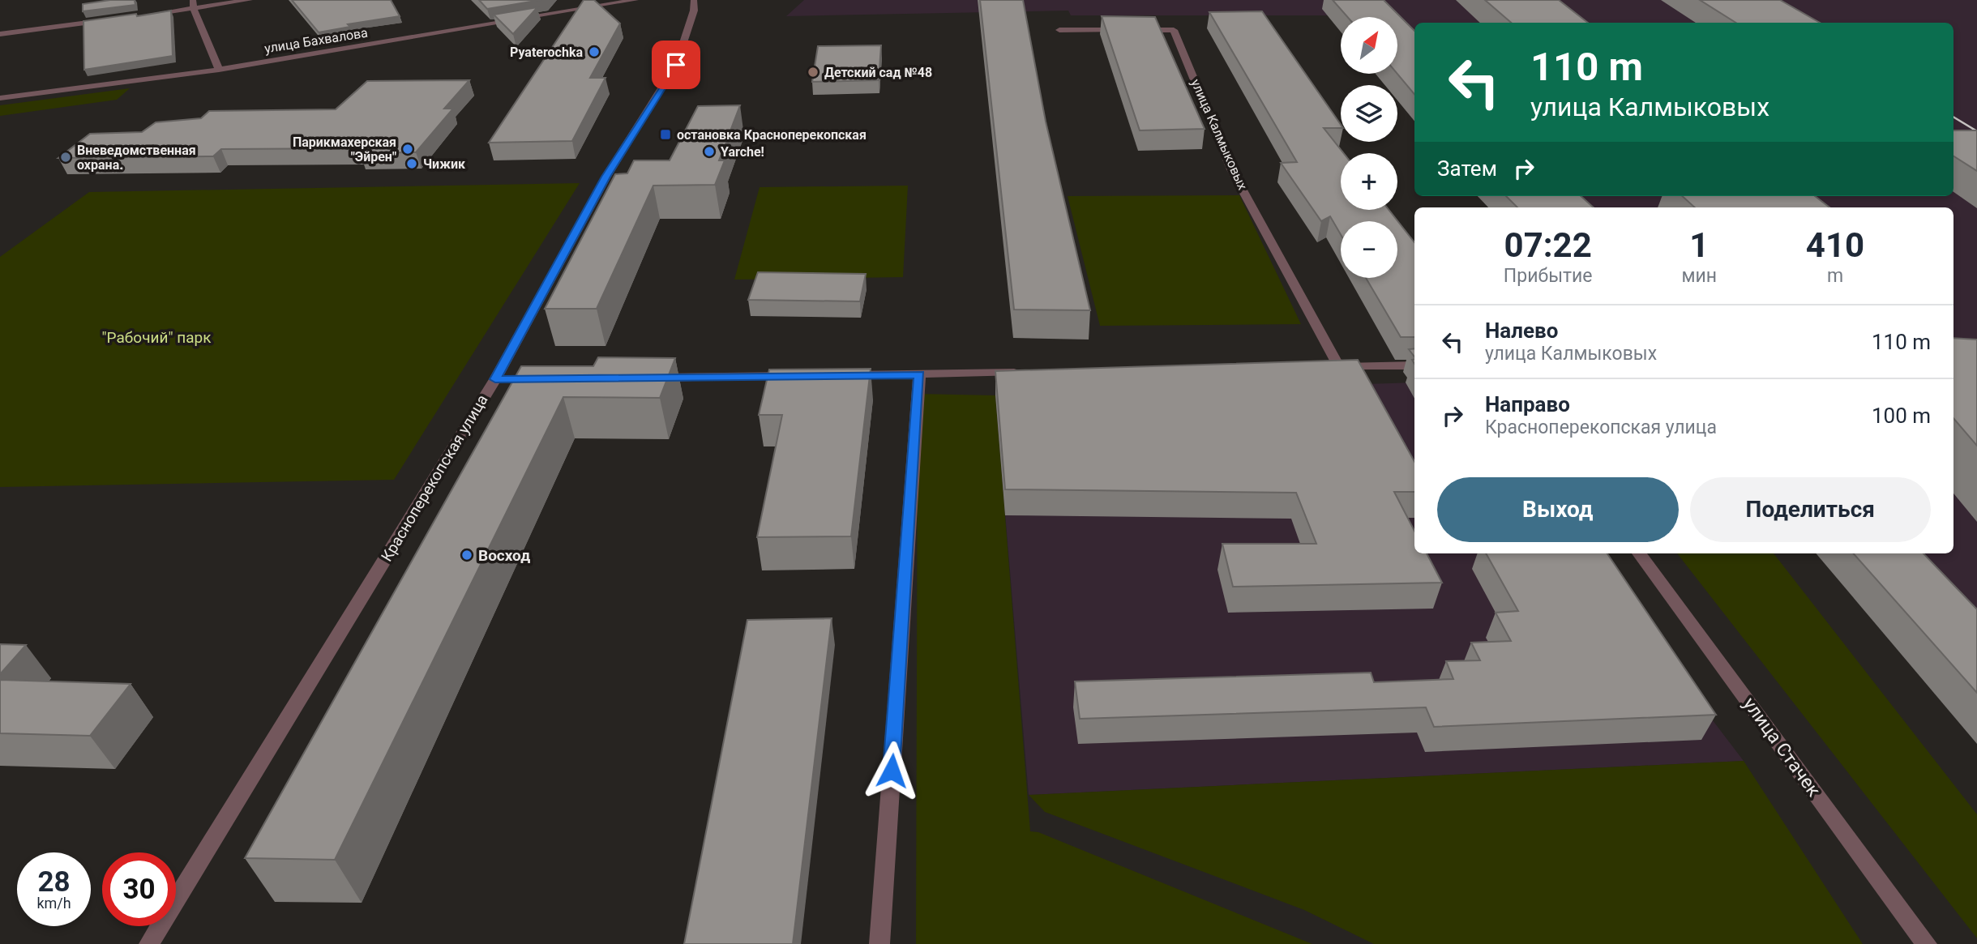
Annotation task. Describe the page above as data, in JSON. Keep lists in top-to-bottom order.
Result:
{
  "streets": {
    "street": [
      "улица Бахвалова",
      "улица Калмыковых",
      "Красноперекопская улица",
      "улица Стачек"
    ]
  },
  "parks": ["\"Рабочий\" парк"],
  "places": {
    "other": [
      "Pyaterochka",
      "Детский сад №48",
      "Парикмахерская \"Эйрен\"",
      "Yarche!",
      "Вневедомственная охрана.",
      "Чижик",
      "Восход"
    ],
    "transit": ["остановка Красноперекопская"]
  },
  "north": "top right",
  "page": {
    "map_buttons": ["+", "−"],
    "turn": ["110 m", "улица Калмыковых"],
    "then": "Затем",
    "eta": [
      "07:22",
      "Прибытие",
      "1",
      "мин",
      "410",
      "m"
    ],
    "list": [
      {
        "name": "Налево",
        "note": "улица Калмыковых",
        "value": "110 m"
      },
      {
        "name": "Направо",
        "note": "Красноперекопская улица",
        "value": "100 m"
      }
    ],
    "buttons": ["Выход", "Поделиться"],
    "speed": "28 km/h",
    "limit": "30"
  }
}
